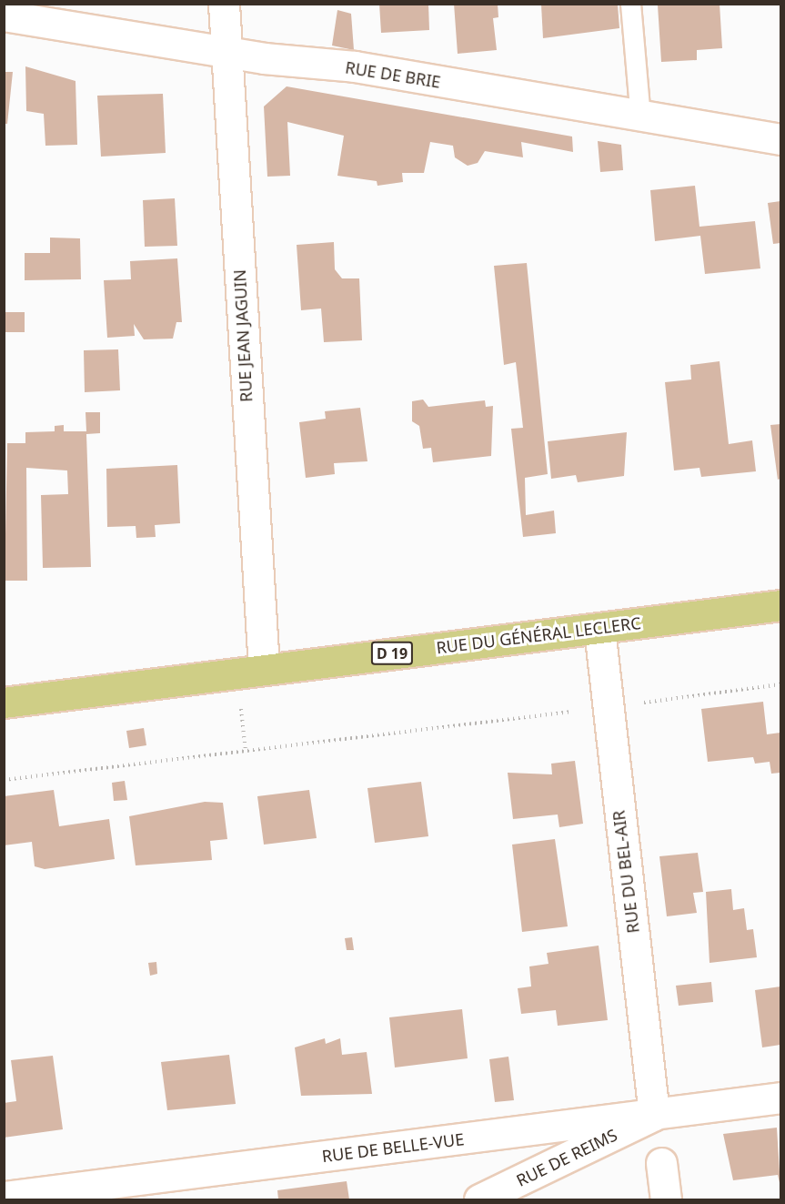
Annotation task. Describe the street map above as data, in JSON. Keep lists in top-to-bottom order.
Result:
{
  "streets": {
    "main road": ["RUE DU GÉNÉRAL LECLERC", "D 19"],
    "street": [
      "RUE DE BRIE",
      "RUE JEAN JAGUIN",
      "RUE DU BEL-AIR",
      "RUE DE BELLE-VUE",
      "RUE DE REIMS"
    ]
  },
  "crossings": [
    ["RUE DE BRIE", "RUE JEAN JAGUIN"],
    ["RUE JEAN JAGUIN", "RUE DU GÉNÉRAL LECLERC"],
    ["RUE DU GÉNÉRAL LECLERC", "RUE DU BEL-AIR"],
    ["RUE DU BEL-AIR", "RUE DE BELLE-VUE"],
    ["RUE DU BEL-AIR", "RUE DE REIMS"],
    ["RUE DE BELLE-VUE", "RUE DE REIMS"]
  ]
}
